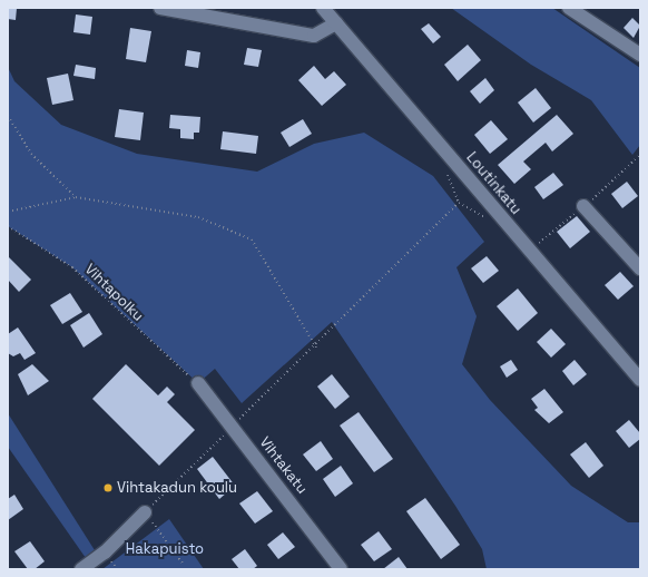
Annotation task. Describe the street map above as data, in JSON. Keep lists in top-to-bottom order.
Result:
{
  "streets": {
    "street": ["Loutinkatu", "Vihtakatu"],
    "path": ["Vihtapolku"]
  },
  "crossings": [
    ["Vihtapolku", "Vihtakatu"]
  ],
  "parks": ["Hakapuisto"],
  "places": ["Vihtakadun koulu"]
}
